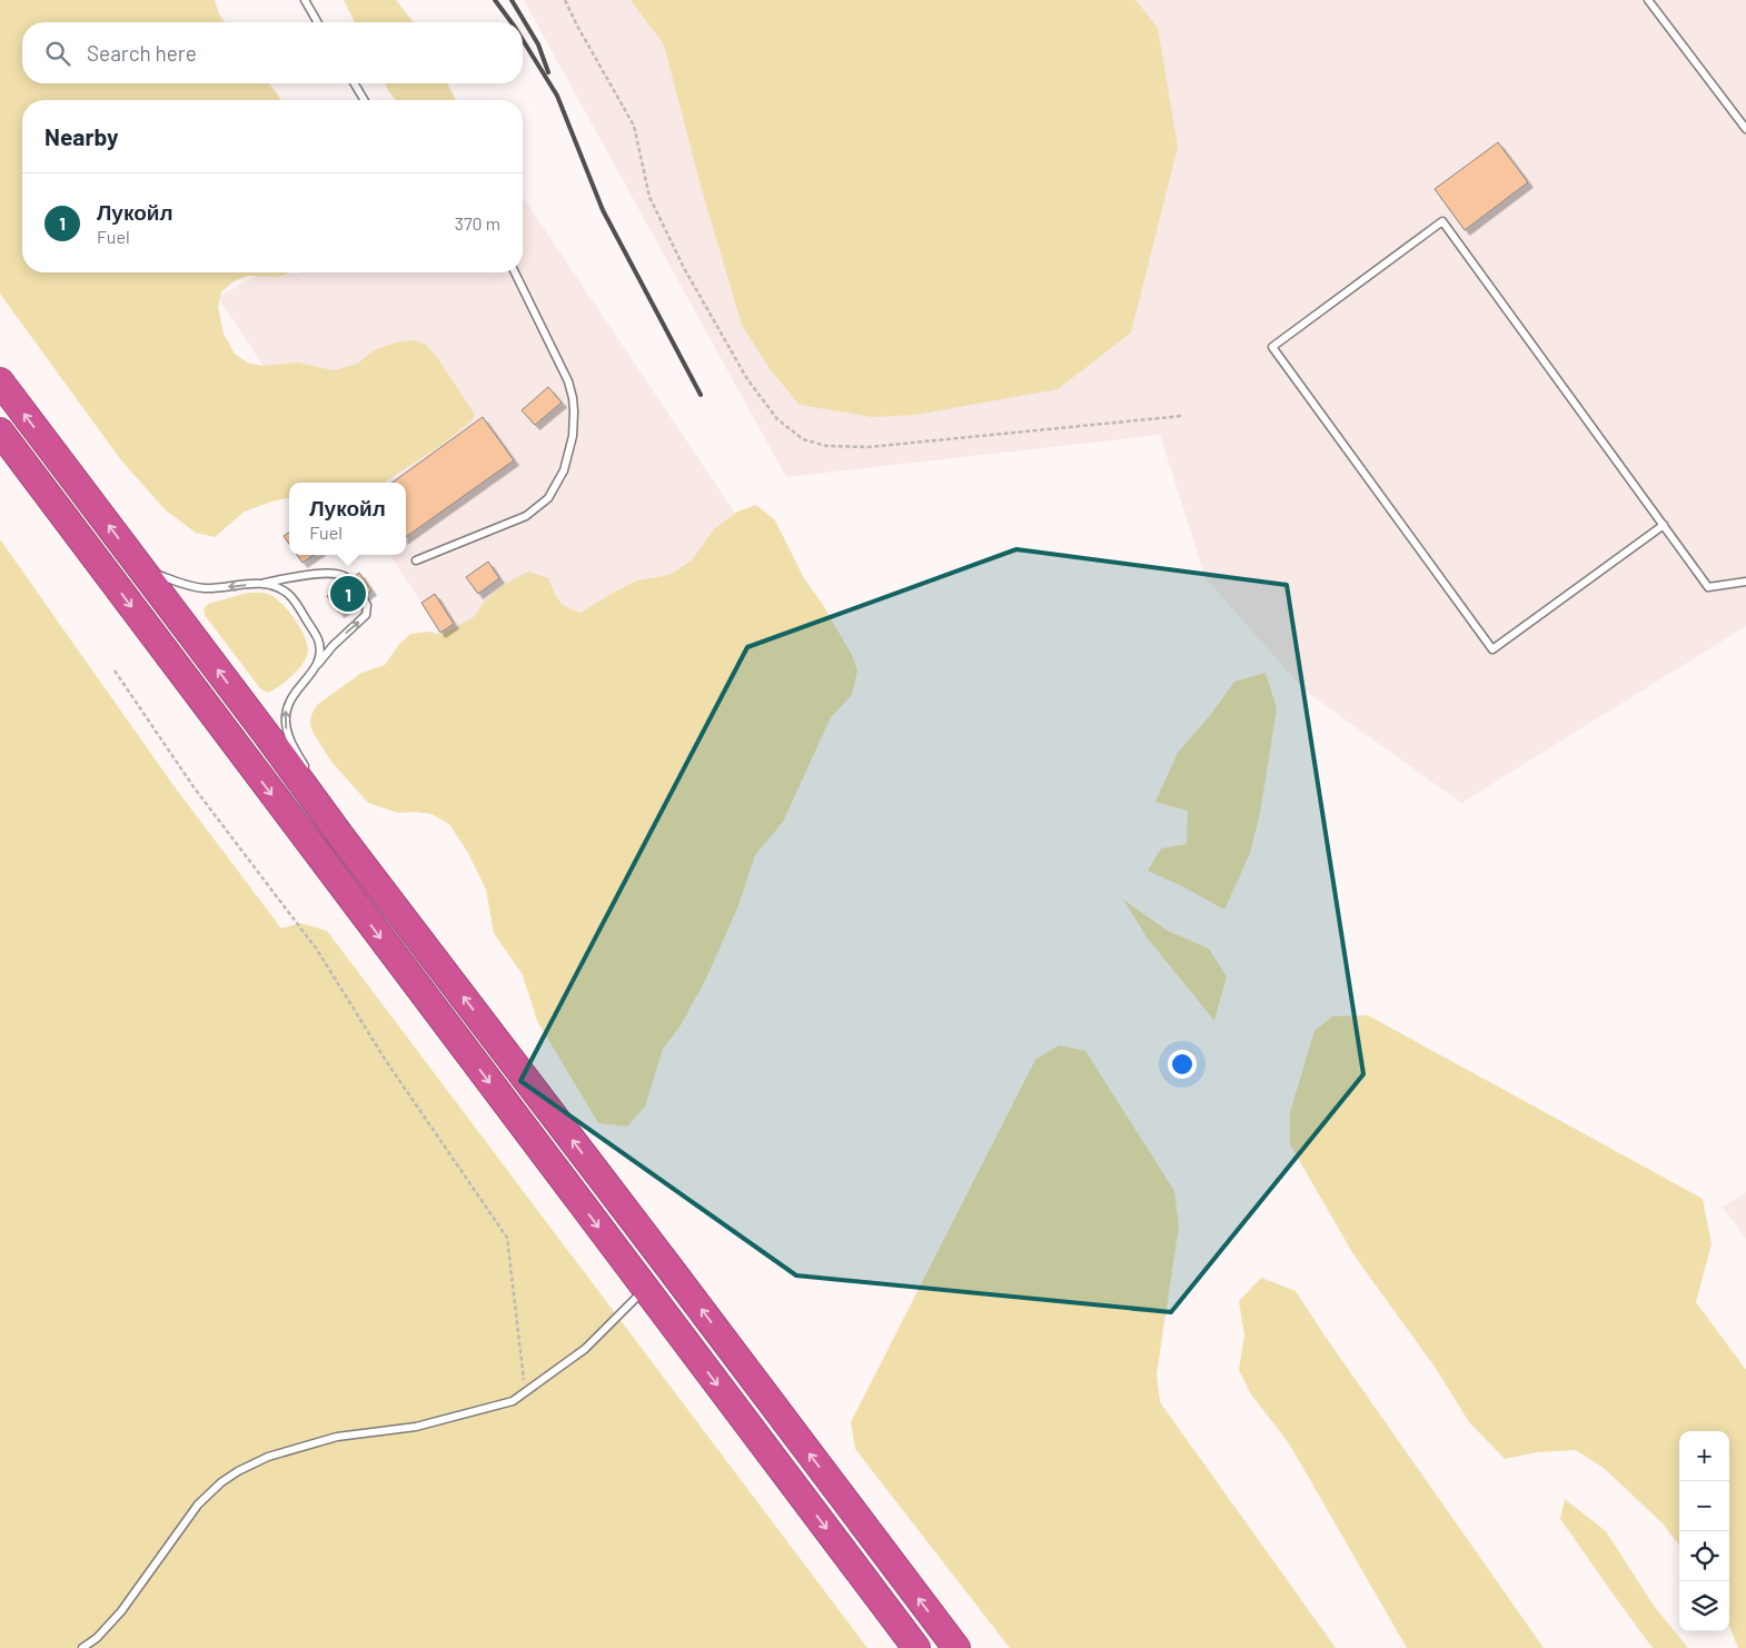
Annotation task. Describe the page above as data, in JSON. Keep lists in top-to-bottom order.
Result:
{
  "page": {
    "search": "Search here",
    "heading": "Nearby",
    "list": [
      {
        "mark": "1",
        "name": "Лукойл",
        "note": "Fuel",
        "value": "370 m"
      }
    ],
    "popup": ["Лукойл", "Fuel"],
    "pins": "1",
    "map_buttons": ["+", "−"]
  }
}
